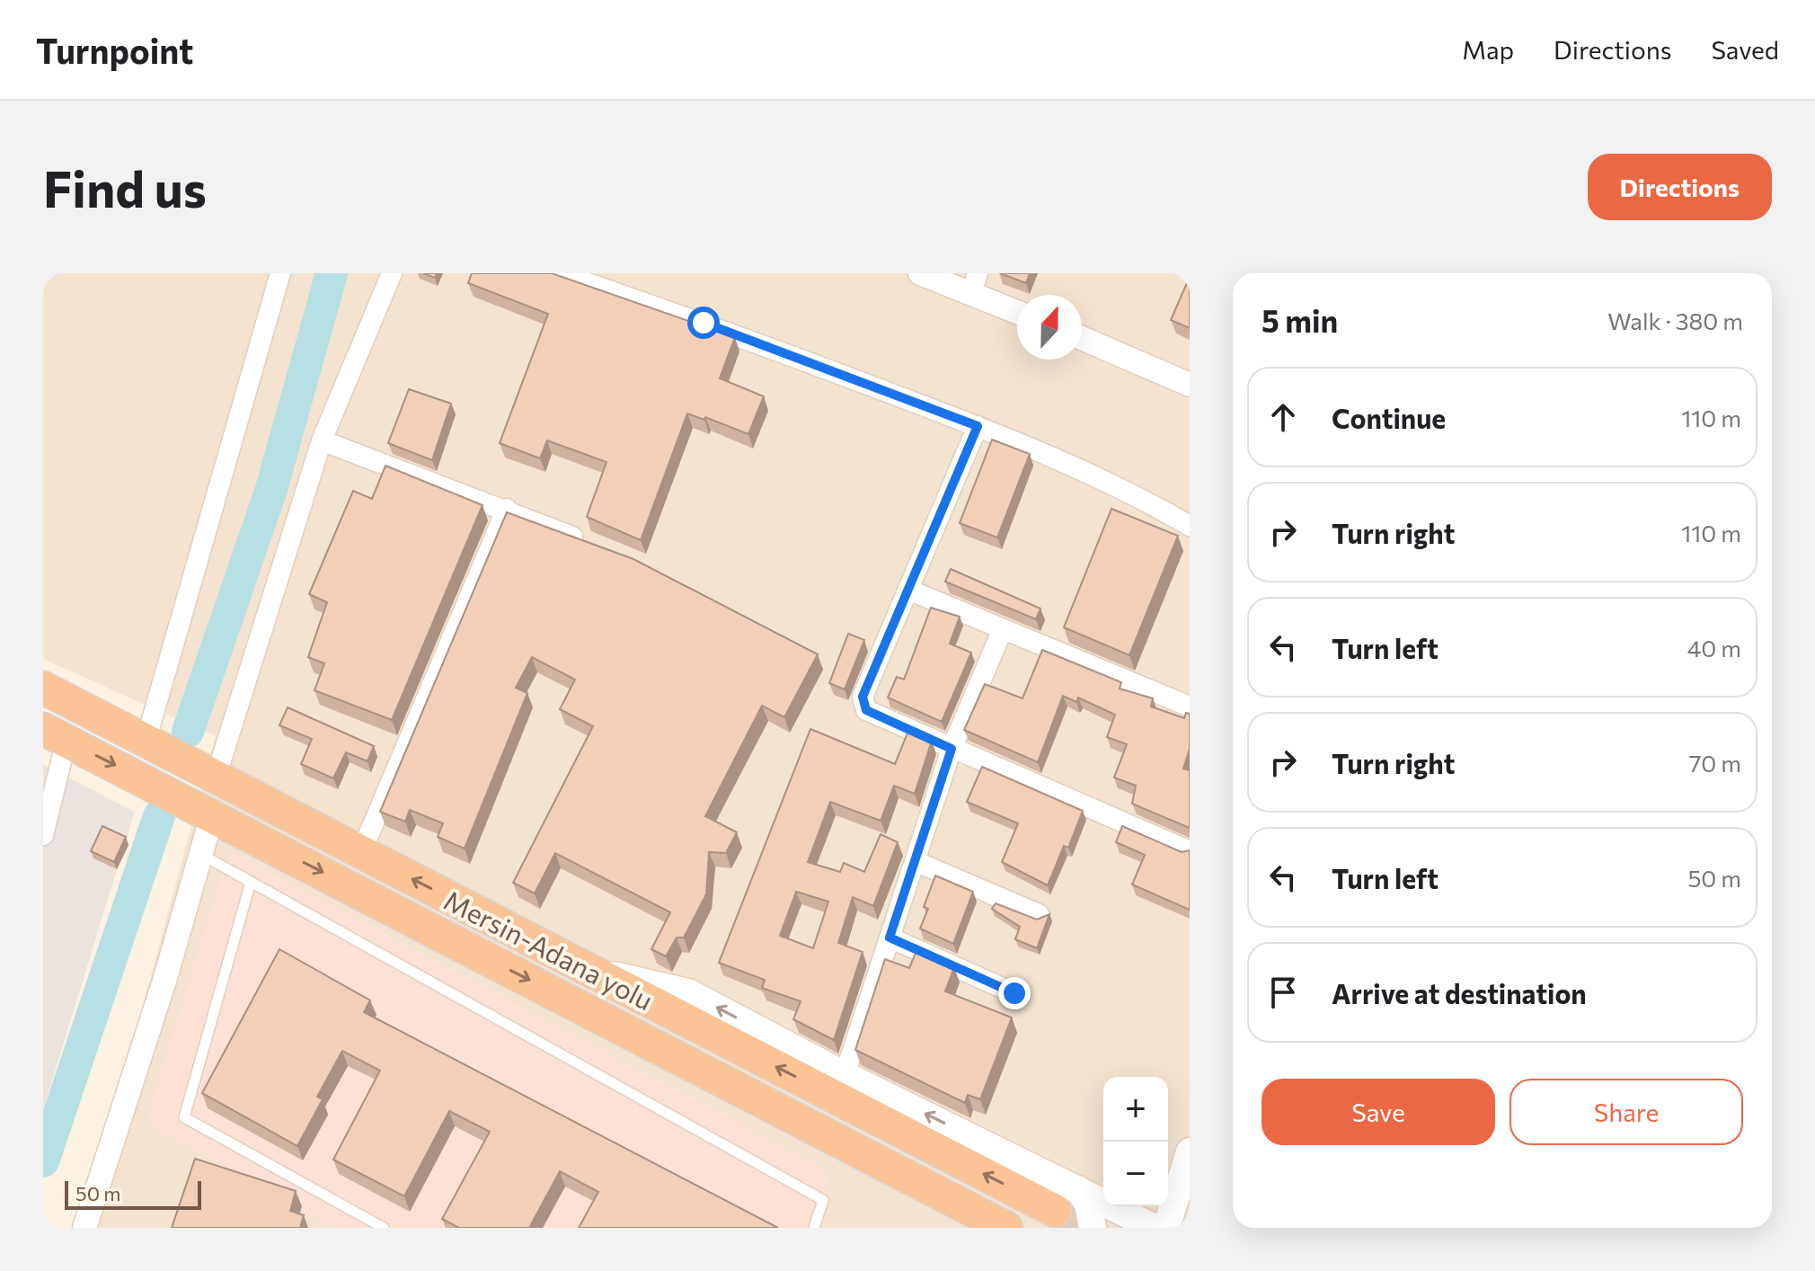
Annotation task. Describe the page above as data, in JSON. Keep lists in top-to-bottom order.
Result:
{
  "streets": {
    "highway": ["Mersin-Adana yolu"]
  },
  "scale_bar": "50 m",
  "north": "top",
  "page": {
    "header": "Turnpoint",
    "nav": ["Map", "Directions", "Saved"],
    "buttons": [
      "Directions",
      ["Save", "Share"]
    ],
    "title": "Find us",
    "heading": ["5 min", "Walk · 380 m"],
    "list": [
      ["Continue", "110 m"],
      ["Turn right", "110 m"],
      ["Turn left", "40 m"],
      ["Turn right", "70 m"],
      ["Turn left", "50 m"],
      "Arrive at destination"
    ],
    "map_buttons": ["+", "−"],
    "scale": "50 m"
  }
}
